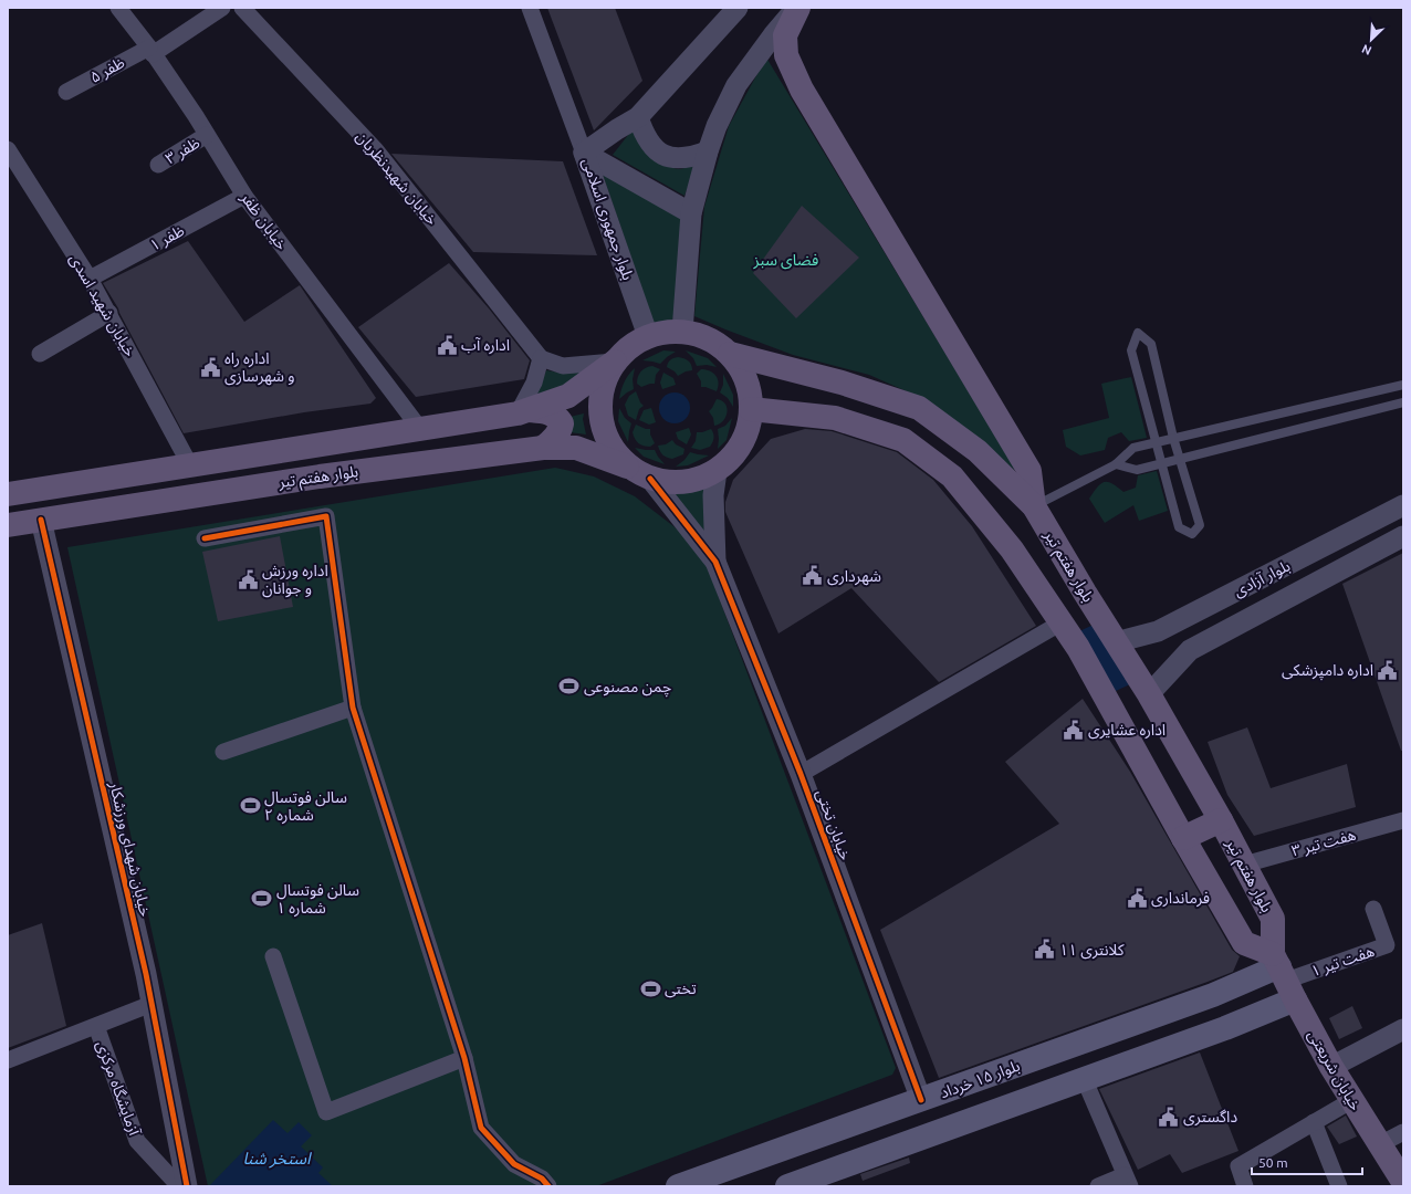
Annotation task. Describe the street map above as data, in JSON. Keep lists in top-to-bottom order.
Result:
{
  "streets": {
    "main road": ["بلوار هفتم تیر", "خیابان شریعتی", "بلوار ۱۵ خرداد"],
    "street": [
      "ظفر ۵",
      "ظفر ۳",
      "خیابان شهیدنظریان",
      "بلوار جمهوری اسلامی",
      "خیابان ظفر",
      "ظفر ۱",
      "خیابان شهید اسدی",
      "بلوار آزادی",
      "خیابان تختی",
      "هفت تیر ۳",
      "خیابان شهدای ورزشکار",
      "هفت تیر ۱",
      "آزمایشگاه مرکزی"
    ]
  },
  "crossings": [
    ["ظفر ۵", "خیابان ظفر"],
    ["ظفر ۳", "خیابان ظفر"],
    ["بلوار جمهوری اسلامی", "بلوار هفتم تیر"],
    ["خیابان ظفر", "ظفر ۱"],
    ["خیابان ظفر", "بلوار هفتم تیر"],
    ["ظفر ۱", "خیابان شهید اسدی"],
    ["خیابان شهید اسدی", "بلوار هفتم تیر"],
    ["بلوار هفتم تیر", "بلوار آزادی"],
    ["بلوار هفتم تیر", "هفت تیر ۳"],
    ["بلوار هفتم تیر", "خیابان شهدای ورزشکار"],
    ["بلوار هفتم تیر", "هفت تیر ۱"],
    ["بلوار هفتم تیر", "خیابان شریعتی"],
    ["بلوار هفتم تیر", "بلوار ۱۵ خرداد"],
    ["خیابان تختی", "بلوار ۱۵ خرداد"],
    ["هفت تیر ۱", "خیابان شریعتی"],
    ["هفت تیر ۱", "بلوار ۱۵ خرداد"],
    ["خیابان شریعتی", "بلوار ۱۵ خرداد"]
  ],
  "water": ["استخر شنا"],
  "parks": ["فضای سبز"],
  "places": {
    "public building": [
      "اداره آب",
      "اداره راه و شهرسازی",
      "شهرداری",
      "اداره ورزش و جوانان",
      "اداره دامپزشکی",
      "اداره عشایری",
      "فرمانداری",
      "کلانتری ۱۱",
      "داگستری"
    ],
    "sports": [
      "چمن مصنوعی",
      "سالن فوتسال شماره ۲",
      "سالن فوتسال شماره ۱",
      "تختی"
    ]
  },
  "scale_bar": "50 m",
  "north": "bottom left"
}
